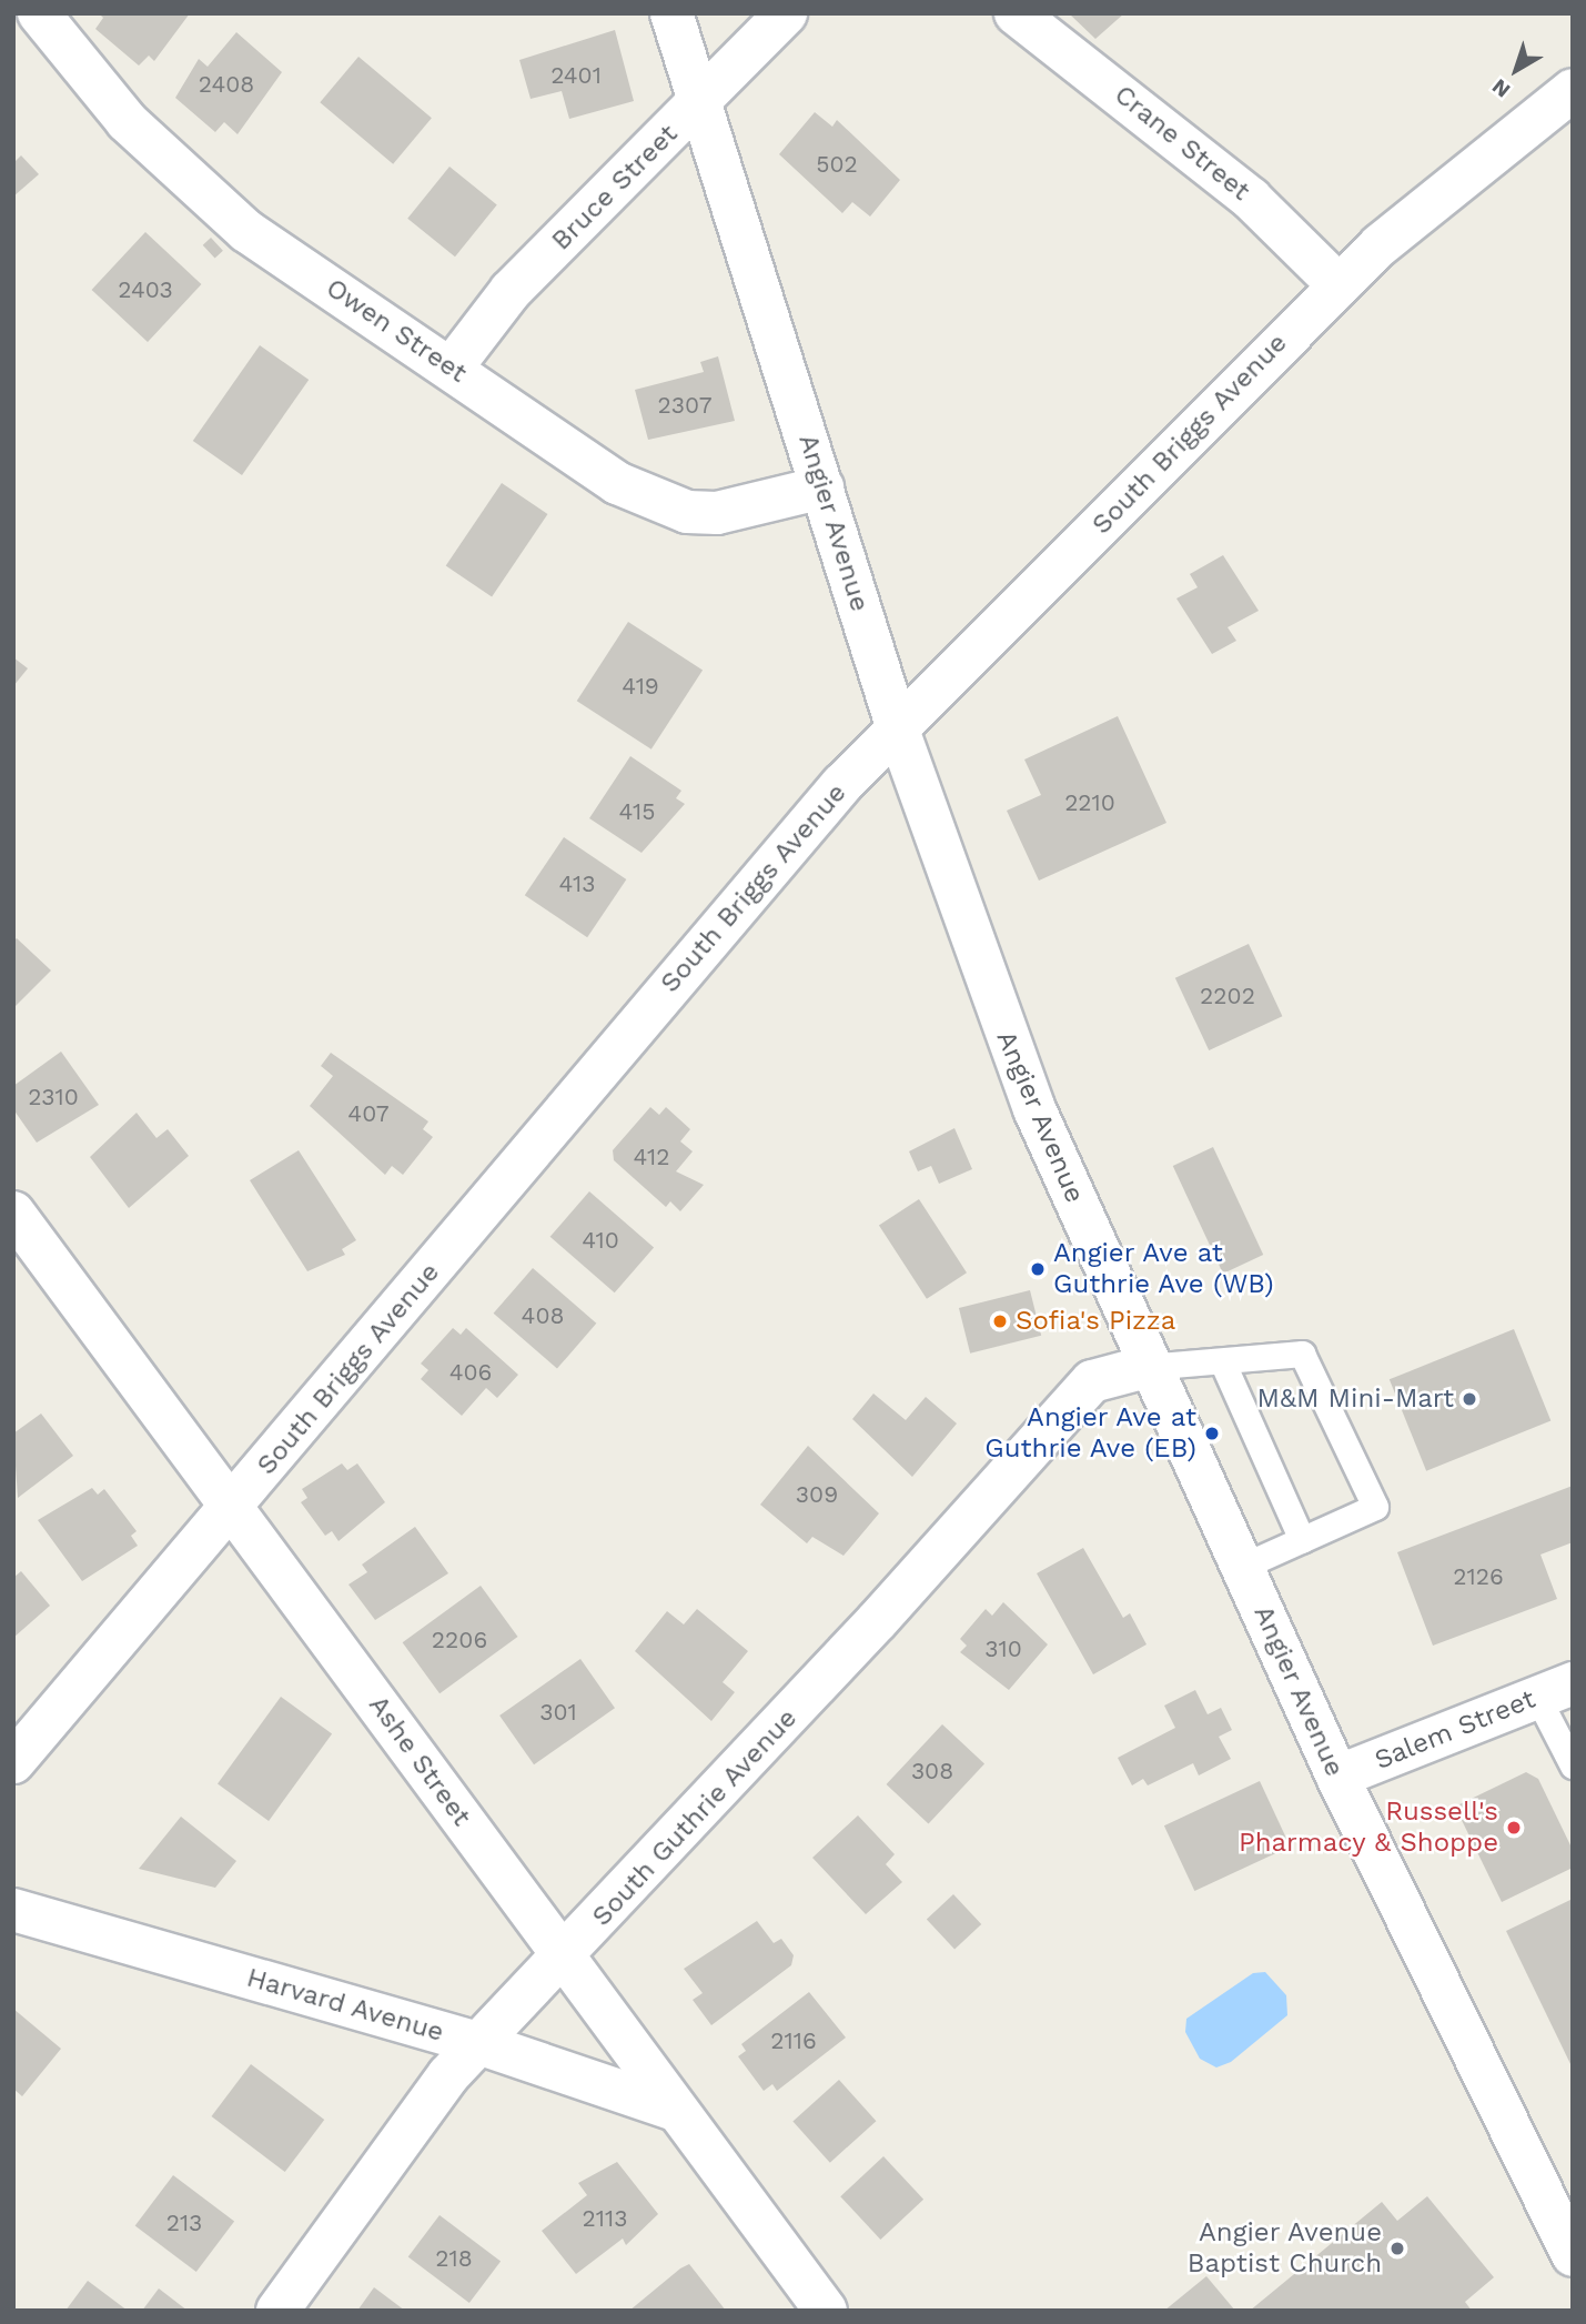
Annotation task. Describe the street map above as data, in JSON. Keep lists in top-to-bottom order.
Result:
{
  "streets": {
    "street": [
      "Crane Street",
      "Bruce Street",
      "Owen Street",
      "South Briggs Avenue",
      "Angier Avenue",
      "Salem Street",
      "Ashe Street",
      "South Guthrie Avenue",
      "Harvard Avenue"
    ]
  },
  "crossings": [
    ["Crane Street", "South Briggs Avenue"],
    ["Bruce Street", "Owen Street"],
    ["Bruce Street", "Angier Avenue"],
    ["Owen Street", "Angier Avenue"],
    ["South Briggs Avenue", "Angier Avenue"],
    ["South Briggs Avenue", "Ashe Street"],
    ["Angier Avenue", "Salem Street"],
    ["Angier Avenue", "South Guthrie Avenue"],
    ["Ashe Street", "South Guthrie Avenue"],
    ["Ashe Street", "Harvard Avenue"],
    ["South Guthrie Avenue", "Harvard Avenue"]
  ],
  "places": [
    "Angier Ave at Guthrie Ave (WB)",
    "Sofia's Pizza",
    "M&M Mini-Mart",
    "Angier Ave at Guthrie Ave (EB)",
    "Russell's Pharmacy & Shoppe",
    "Angier Avenue Baptist Church"
  ],
  "house_numbers": [
    "2401",
    "2408",
    "502",
    "2403",
    "2307",
    "419",
    "2210",
    "415",
    "413",
    "2202",
    "2310",
    "407",
    "412",
    "410",
    "408",
    "406",
    "309",
    "2126",
    "2206",
    "310",
    "301",
    "308",
    "2116",
    "2113",
    "213",
    "218"
  ],
  "north": "bottom left"
}
